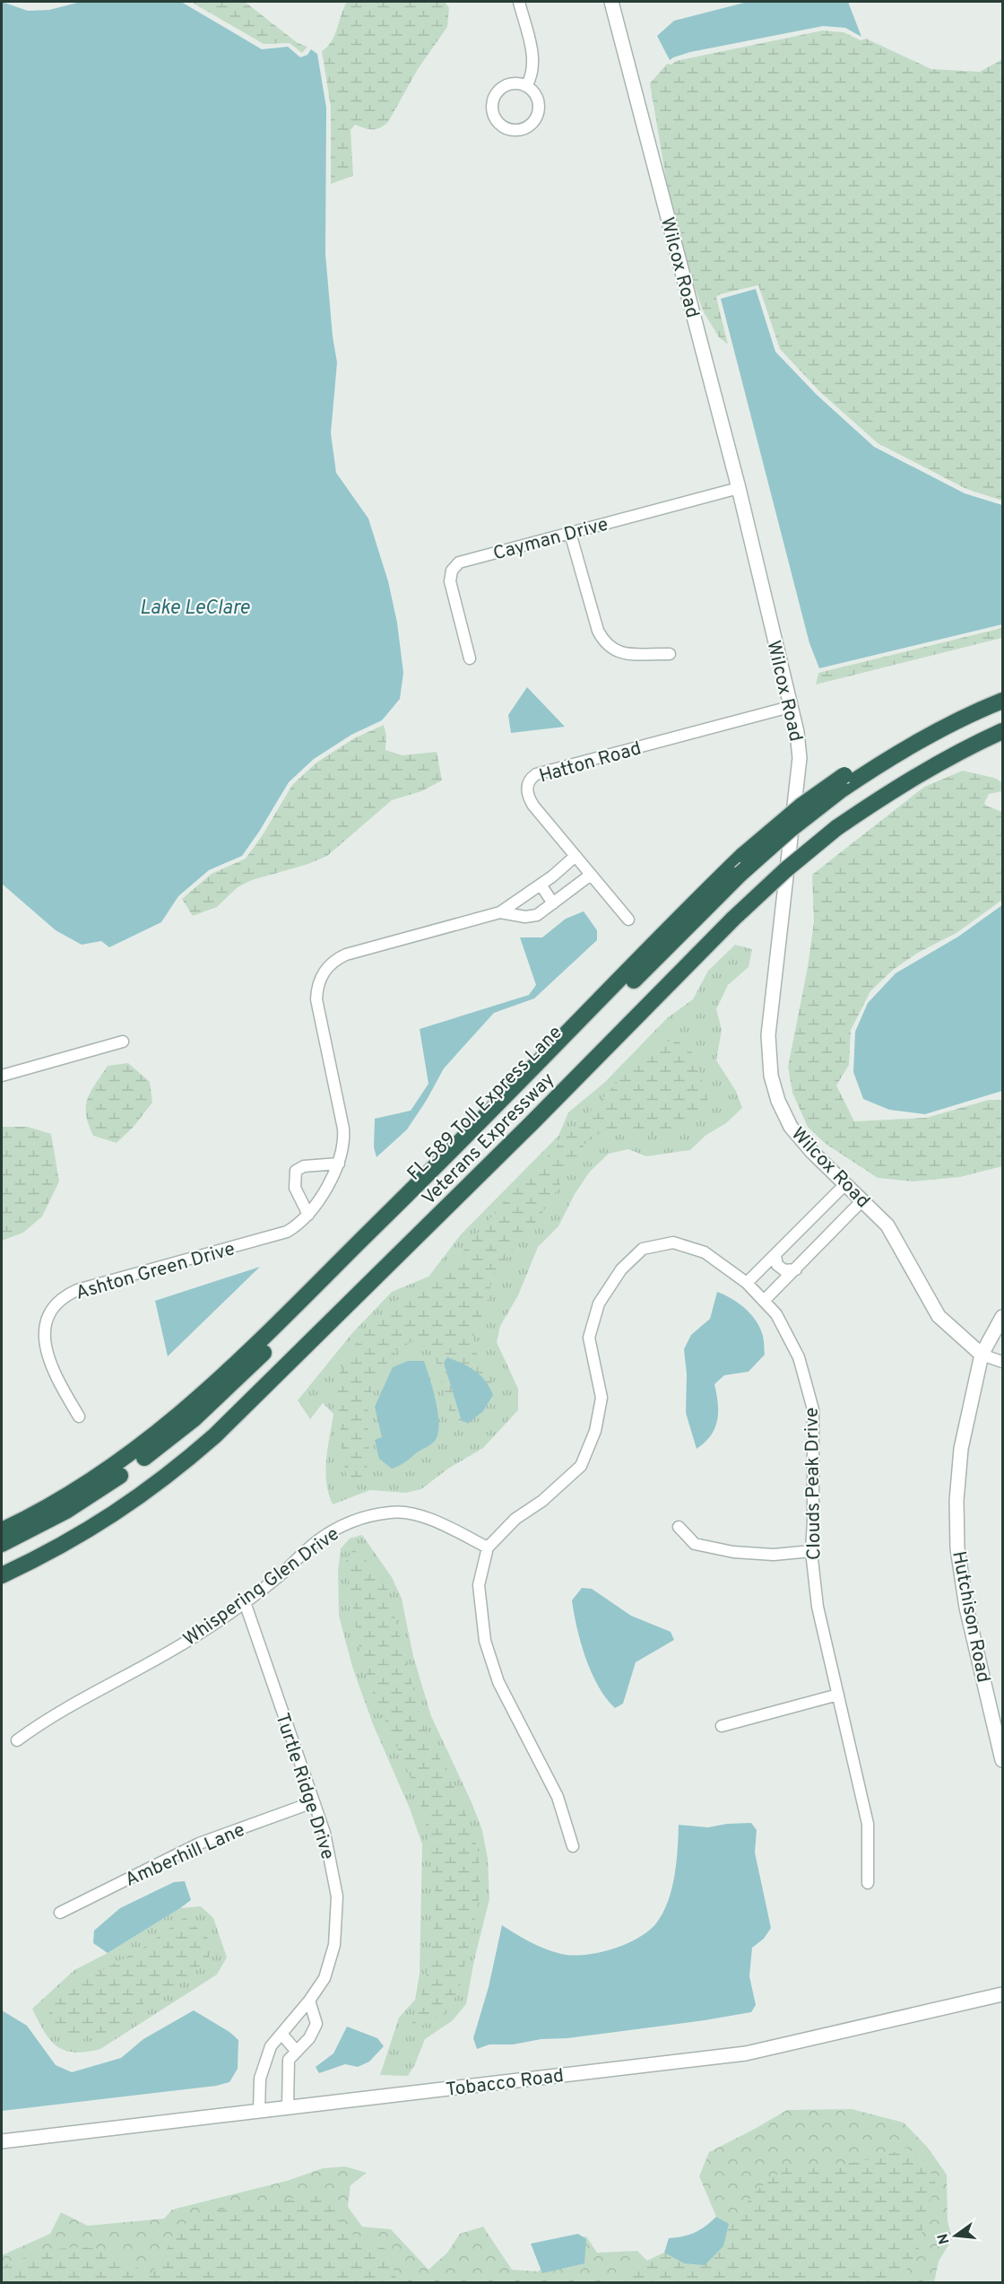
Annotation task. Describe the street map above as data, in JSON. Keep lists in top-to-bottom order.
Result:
{
  "streets": {
    "highway": ["FL 589 Toll Express Lane", "Veterans Expressway"],
    "street": [
      "Wilcox Road",
      "Cayman Drive",
      "Hatton Road",
      "Ashton Green Drive",
      "Clouds Peak Drive",
      "Whispering Glen Drive",
      "Hutchison Road",
      "Turtle Ridge Drive",
      "Amberhill Lane",
      "Tobacco Road"
    ]
  },
  "crossings": [
    ["Wilcox Road", "Cayman Drive"],
    ["Wilcox Road", "Hatton Road"],
    ["Wilcox Road", "Hutchison Road"],
    ["Hatton Road", "Ashton Green Drive"],
    ["FL 589 Toll Express Lane", "Veterans Expressway"],
    ["Clouds Peak Drive", "Whispering Glen Drive"],
    ["Whispering Glen Drive", "Turtle Ridge Drive"],
    ["Turtle Ridge Drive", "Amberhill Lane"],
    ["Turtle Ridge Drive", "Tobacco Road"]
  ],
  "water": ["Lake LeClare"],
  "north": "left"
}
